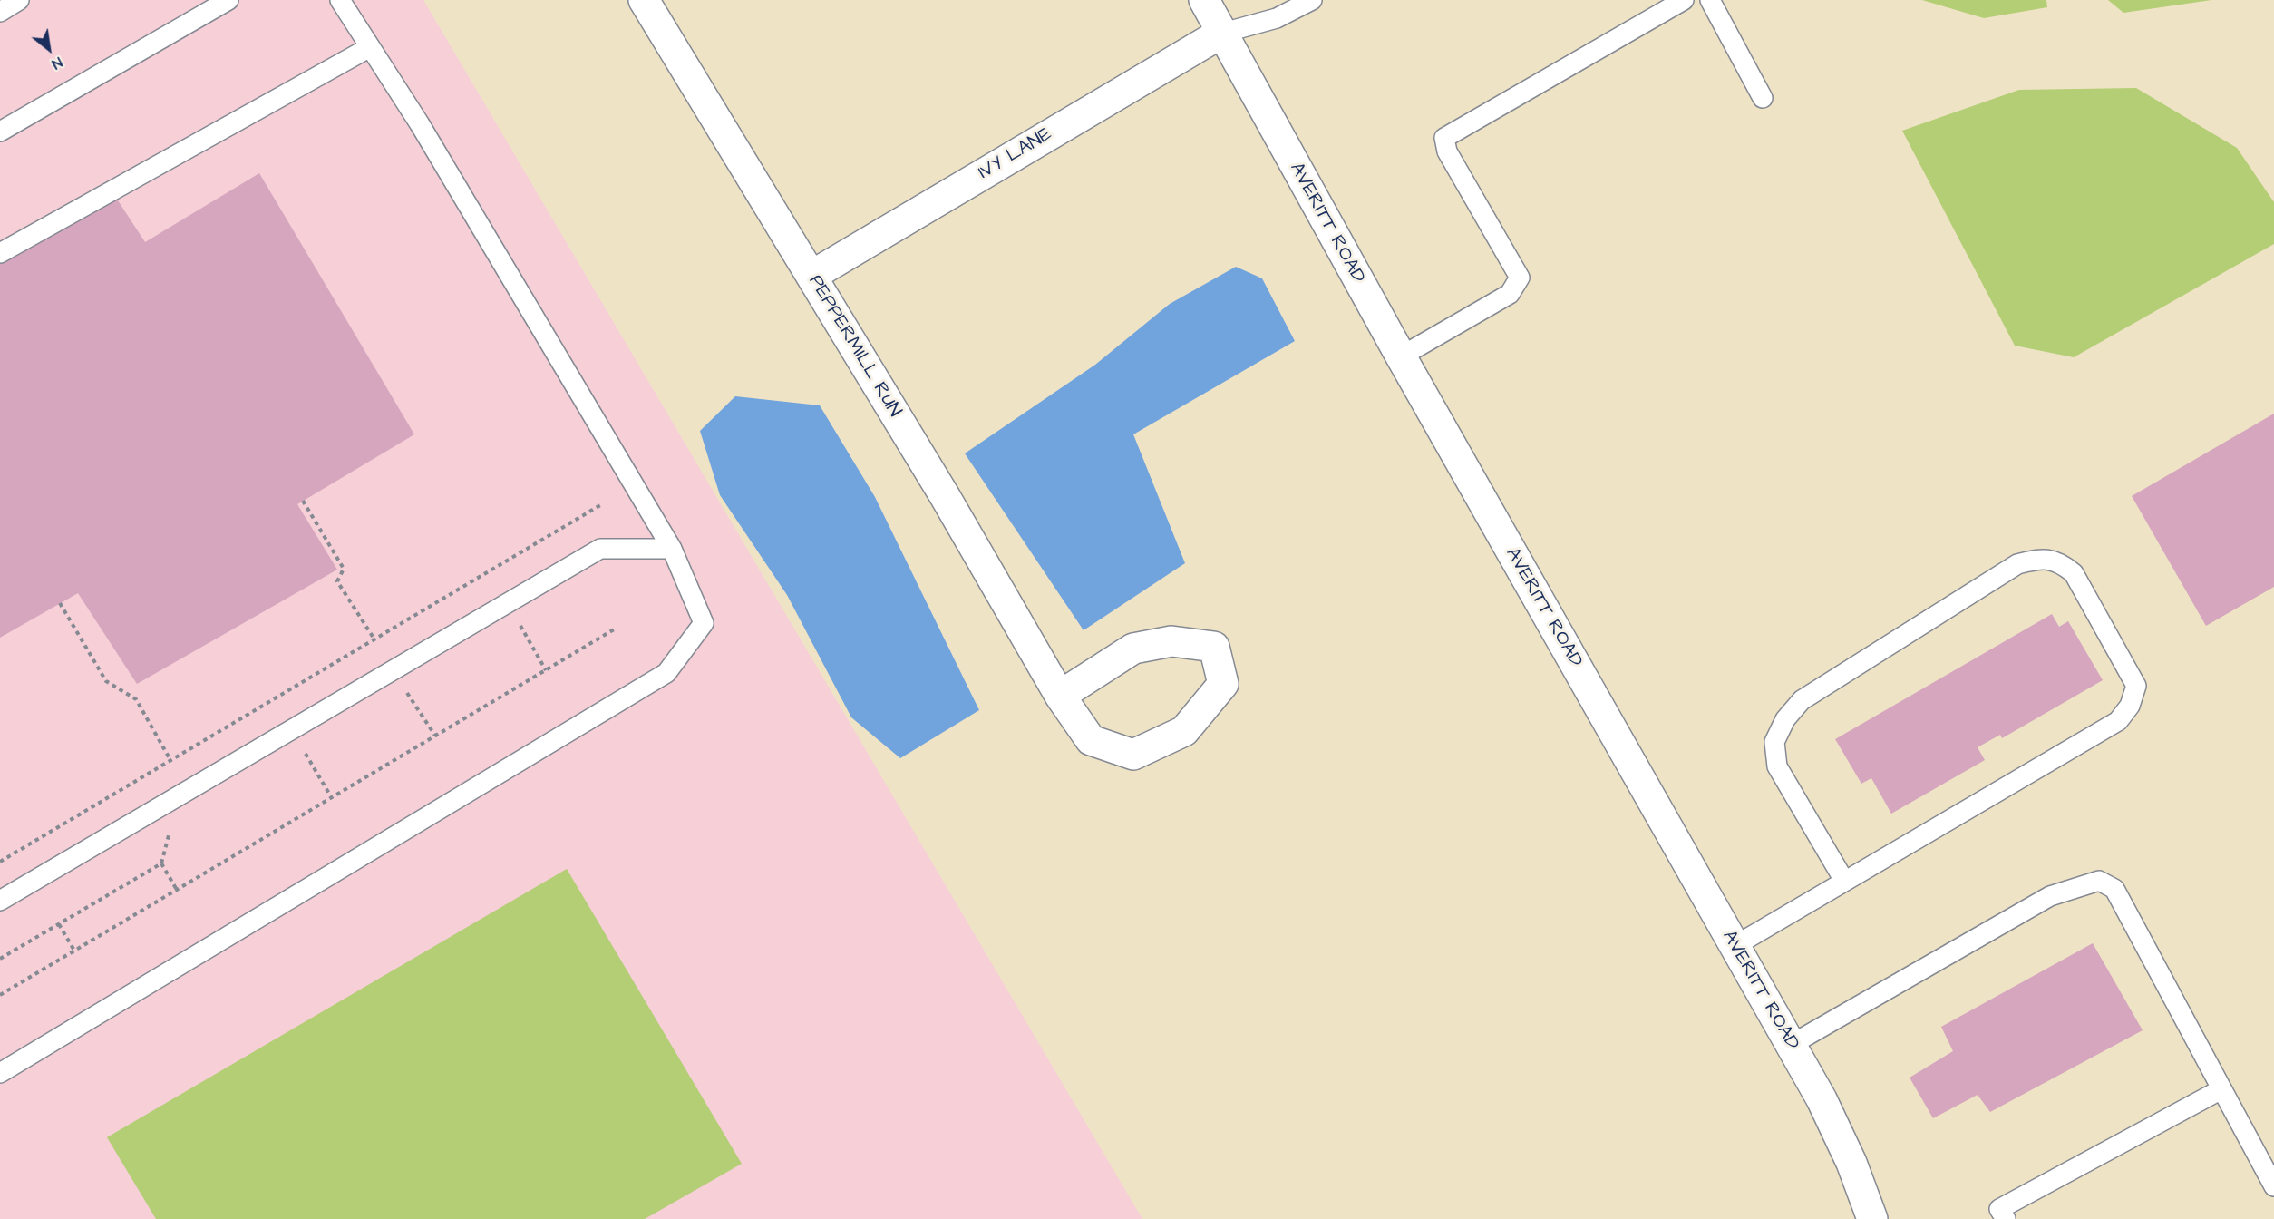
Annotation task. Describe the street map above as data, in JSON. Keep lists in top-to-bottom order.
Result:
{
  "streets": {
    "street": ["IVY LANE", "AVERITT ROAD", "PEPPERMILL RUN"]
  },
  "crossings": [
    ["IVY LANE", "AVERITT ROAD"],
    ["IVY LANE", "PEPPERMILL RUN"]
  ],
  "north": "bottom right"
}
